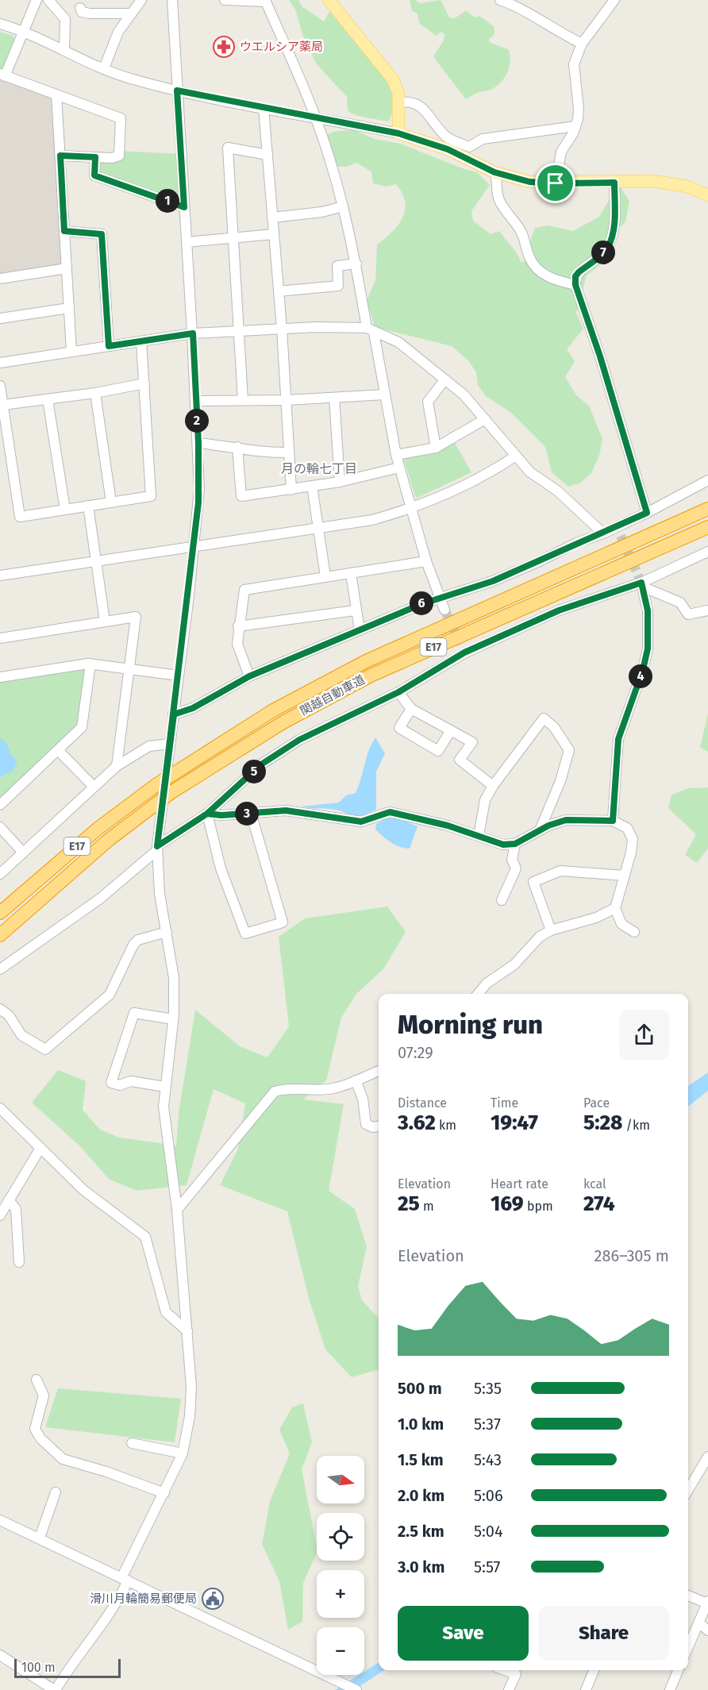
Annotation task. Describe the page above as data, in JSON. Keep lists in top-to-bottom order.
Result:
{
  "streets": {
    "highway": ["E17", "関越自動車道"]
  },
  "districts": ["月の輪七丁目"],
  "places": {
    "pharmacy": ["ウエルシア薬局"],
    "public building": ["滑川月輪簡易郵便局"]
  },
  "scale_bar": "100 m",
  "north": "right",
  "page": {
    "pins": [
      "1",
      "7",
      "2",
      "6",
      "4",
      "5",
      "3"
    ],
    "heading": ["Morning run", "07:29"],
    "stats": [
      ["Distance", "3.62 km"],
      ["Time", "19:47"],
      ["Pace", "5:28 /km"],
      ["Elevation", "25 m"],
      ["Heart rate", "169 bpm"],
      ["kcal", "274"]
    ],
    "chart": ["Elevation", "286–305 m"],
    "list": [
      {
        "name": "500 m",
        "note": "5:35"
      },
      {
        "name": "1.0 km",
        "note": "5:37"
      },
      {
        "name": "1.5 km",
        "note": "5:43"
      },
      {
        "name": "2.0 km",
        "note": "5:06"
      },
      {
        "name": "2.5 km",
        "note": "5:04"
      },
      {
        "name": "3.0 km",
        "note": "5:57"
      }
    ],
    "map_buttons": ["+", "−"],
    "buttons": ["Save", "Share"],
    "scale": "100 m"
  }
}
